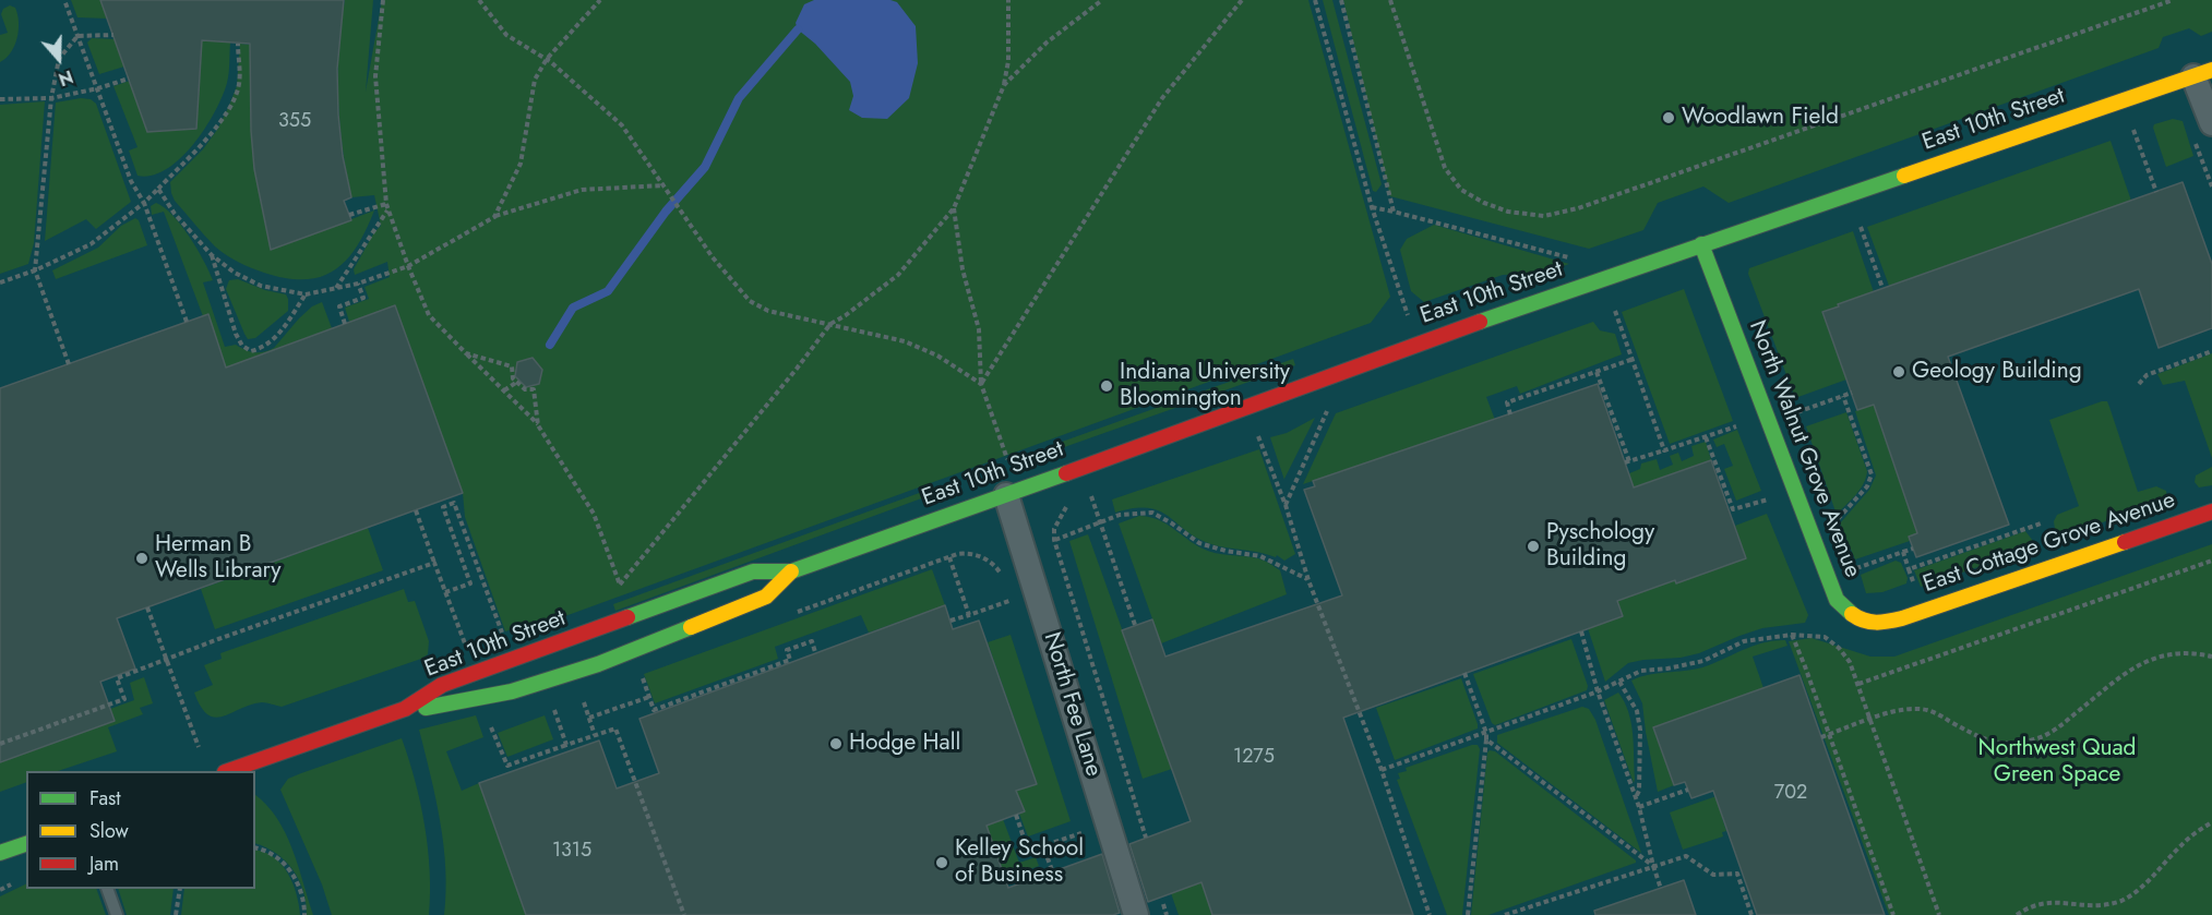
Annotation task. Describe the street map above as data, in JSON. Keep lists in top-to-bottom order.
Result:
{
  "streets": {
    "street": [
      "East 10th Street",
      "North Walnut Grove Avenue",
      "East Cottage Grove Avenue",
      "North Fee Lane"
    ]
  },
  "crossings": [
    ["East 10th Street", "North Walnut Grove Avenue"],
    ["East 10th Street", "North Fee Lane"],
    ["North Walnut Grove Avenue", "East Cottage Grove Avenue"]
  ],
  "parks": ["Northwest Quad Green Space"],
  "places": [
    "Woodlawn Field",
    "Geology Building",
    "Indiana University Bloomington",
    "Pyschology Building",
    "Herman B Wells Library",
    "Hodge Hall",
    "Kelley School of Business"
  ],
  "house_numbers": [
    "355",
    "1275",
    "702",
    "1315"
  ],
  "legend": ["Fast", "Slow", "Jam"],
  "north": "bottom"
}
